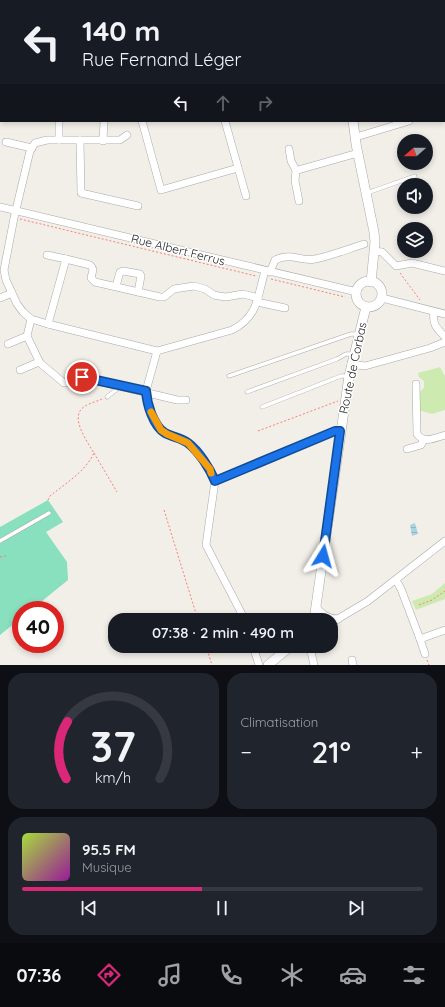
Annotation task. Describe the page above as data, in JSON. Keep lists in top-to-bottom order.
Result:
{
  "streets": {
    "street": ["Rue Albert Ferrus", "Route de Corbas"]
  },
  "crossings": [
    ["Rue Albert Ferrus", "Route de Corbas"]
  ],
  "north": "left",
  "page": {
    "turn": ["140 m", "Rue Fernand Léger"],
    "limit": "40",
    "trip": "07:38 · 2 min · 490 m",
    "tile": "Climatisation",
    "heat": ["−", "21°", "+"],
    "song": ["95.5 FM", "Musique"],
    "tabs": "07:36",
    "gauge": ["37", "km/h"]
  }
}
